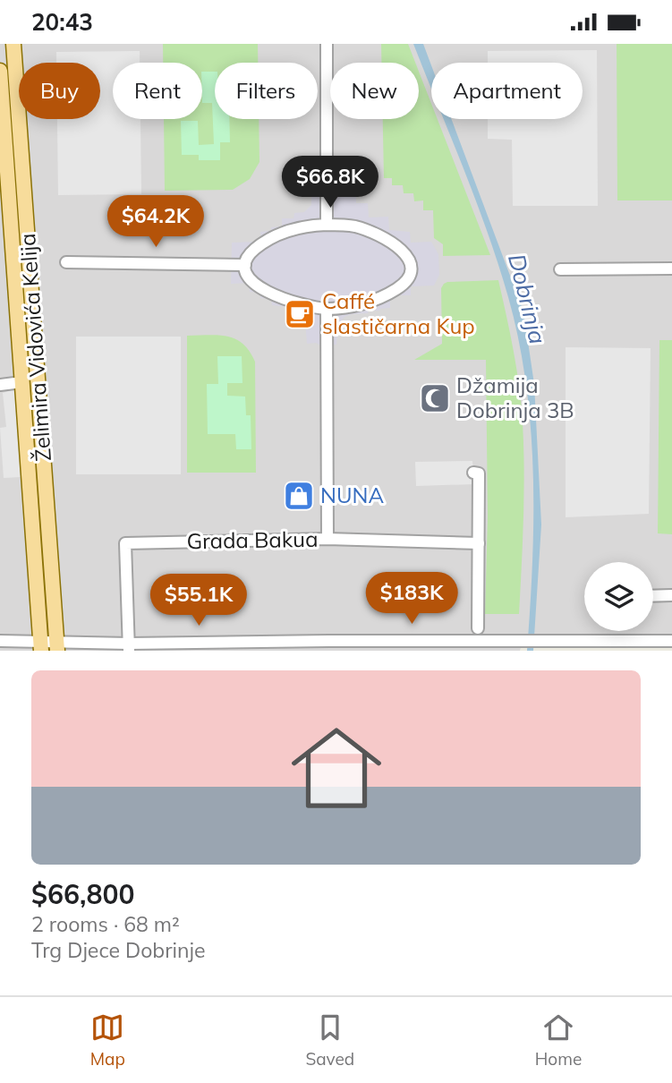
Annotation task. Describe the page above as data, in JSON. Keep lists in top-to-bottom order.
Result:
{
  "streets": {
    "main road": ["Želimira Vidovića Kelija"],
    "street": ["Grada Bakua"]
  },
  "water": ["Dobrinja"],
  "places": {
    "cafe": ["Caffé slastičarna Kup"],
    "mosque": ["Džamija Dobrinja 3B"],
    "shop": ["NUNA"]
  },
  "page": {
    "status": "20:43",
    "chip": [
      "Buy",
      "Rent",
      "Filters",
      "New",
      "Apartment"
    ],
    "price": [
      "$66.8K",
      "$64.2K",
      "$183K",
      "$55.1K"
    ],
    "list": [
      {
        "name": "$66,800",
        "note": "2 rooms · 68 m² · Trg Djece Dobrinje"
      }
    ],
    "tabs": ["Map", "Saved", "Home"]
  }
}
